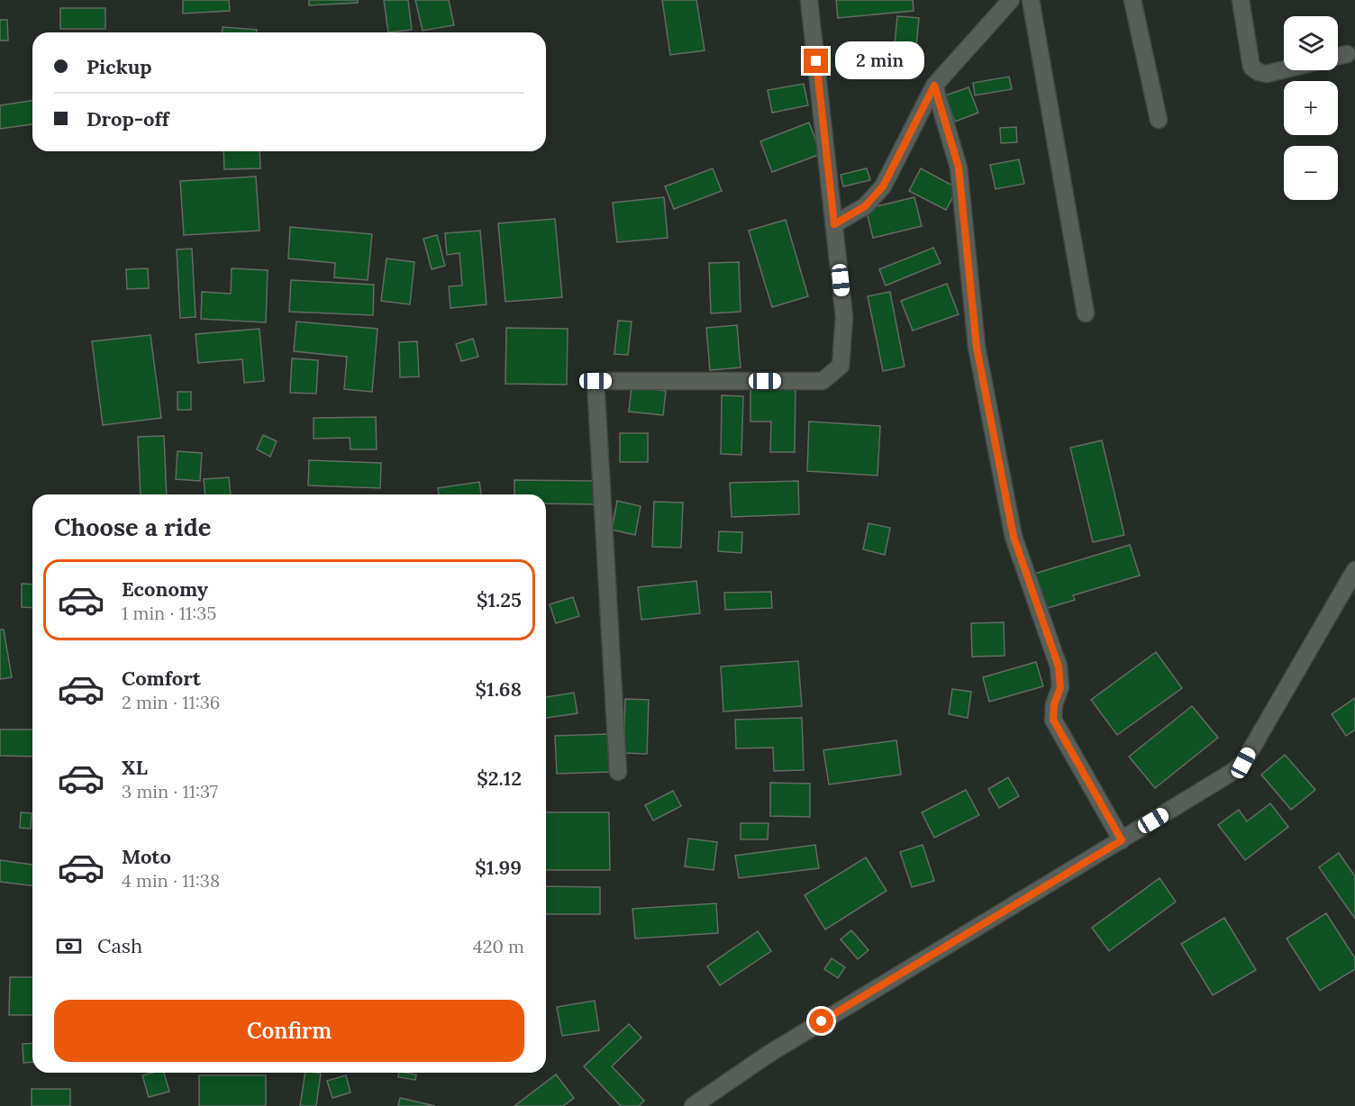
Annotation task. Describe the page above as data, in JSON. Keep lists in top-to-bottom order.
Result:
{
  "page": {
    "map_buttons": ["+", "−"],
    "banner": ["Pickup", "Drop-off"],
    "bubble": "2 min",
    "heading": "Choose a ride",
    "list": [
      {
        "name": "Economy",
        "note": "1 min · 11:35",
        "value": "$1.25"
      },
      {
        "name": "Comfort",
        "note": "2 min · 11:36",
        "value": "$1.68"
      },
      {
        "name": "XL",
        "note": "3 min · 11:37",
        "value": "$2.12"
      },
      {
        "name": "Moto",
        "note": "4 min · 11:38",
        "value": "$1.99"
      }
    ],
    "pay": ["Cash", "420 m"],
    "buttons": "Confirm"
  }
}
